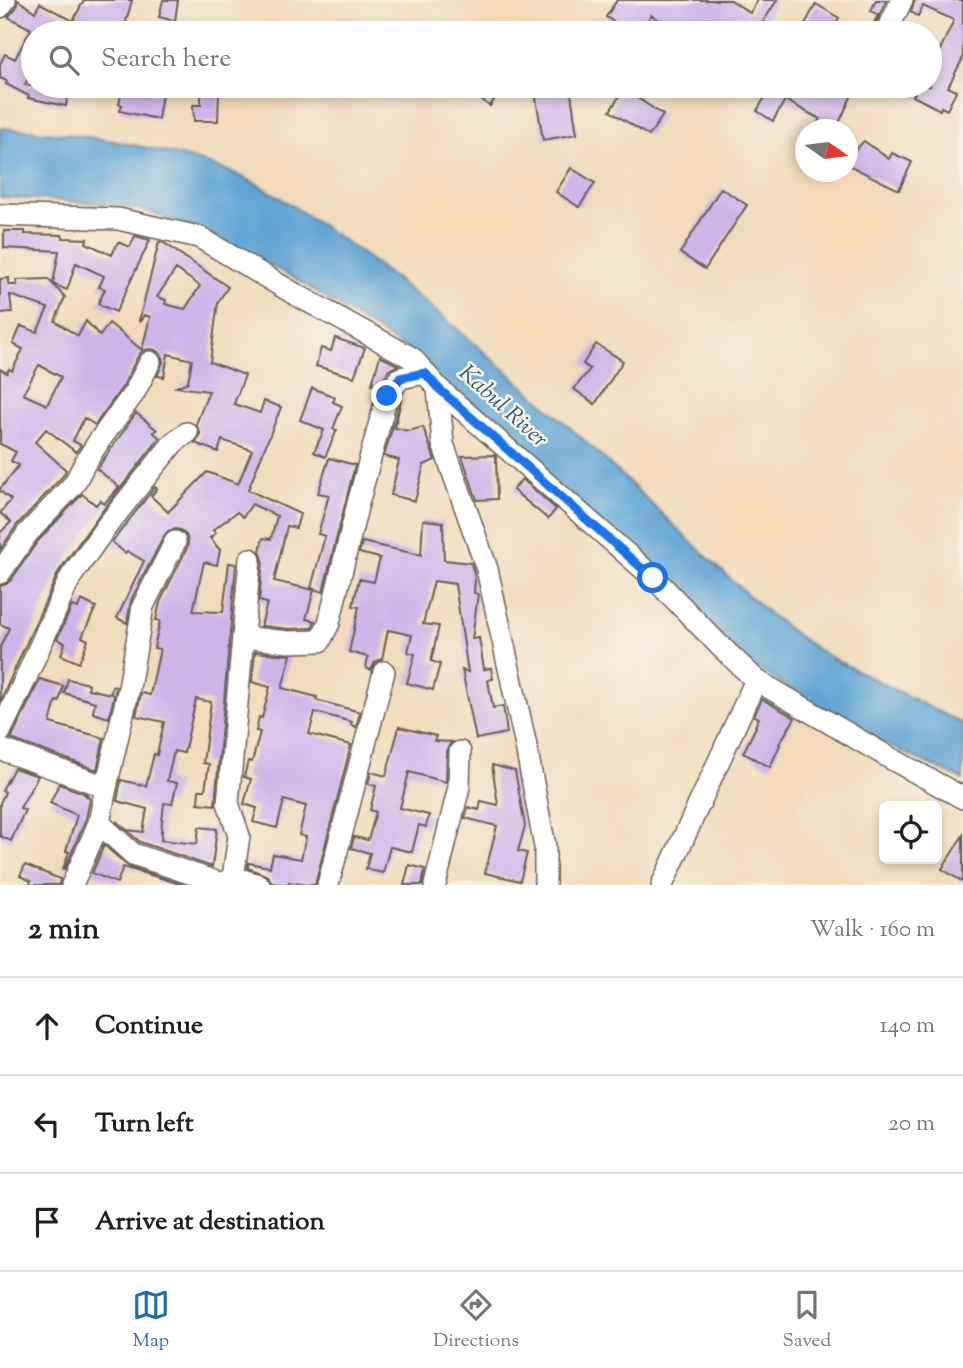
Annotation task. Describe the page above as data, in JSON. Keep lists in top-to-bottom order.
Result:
{
  "water": ["Kabul River"],
  "north": "right",
  "page": {
    "search": "Search here",
    "heading": ["2 min", "Walk · 160 m"],
    "list": [
      ["Continue", "140 m"],
      ["Turn left", "20 m"],
      "Arrive at destination"
    ],
    "nav": ["Map", "Directions", "Saved"]
  }
}
